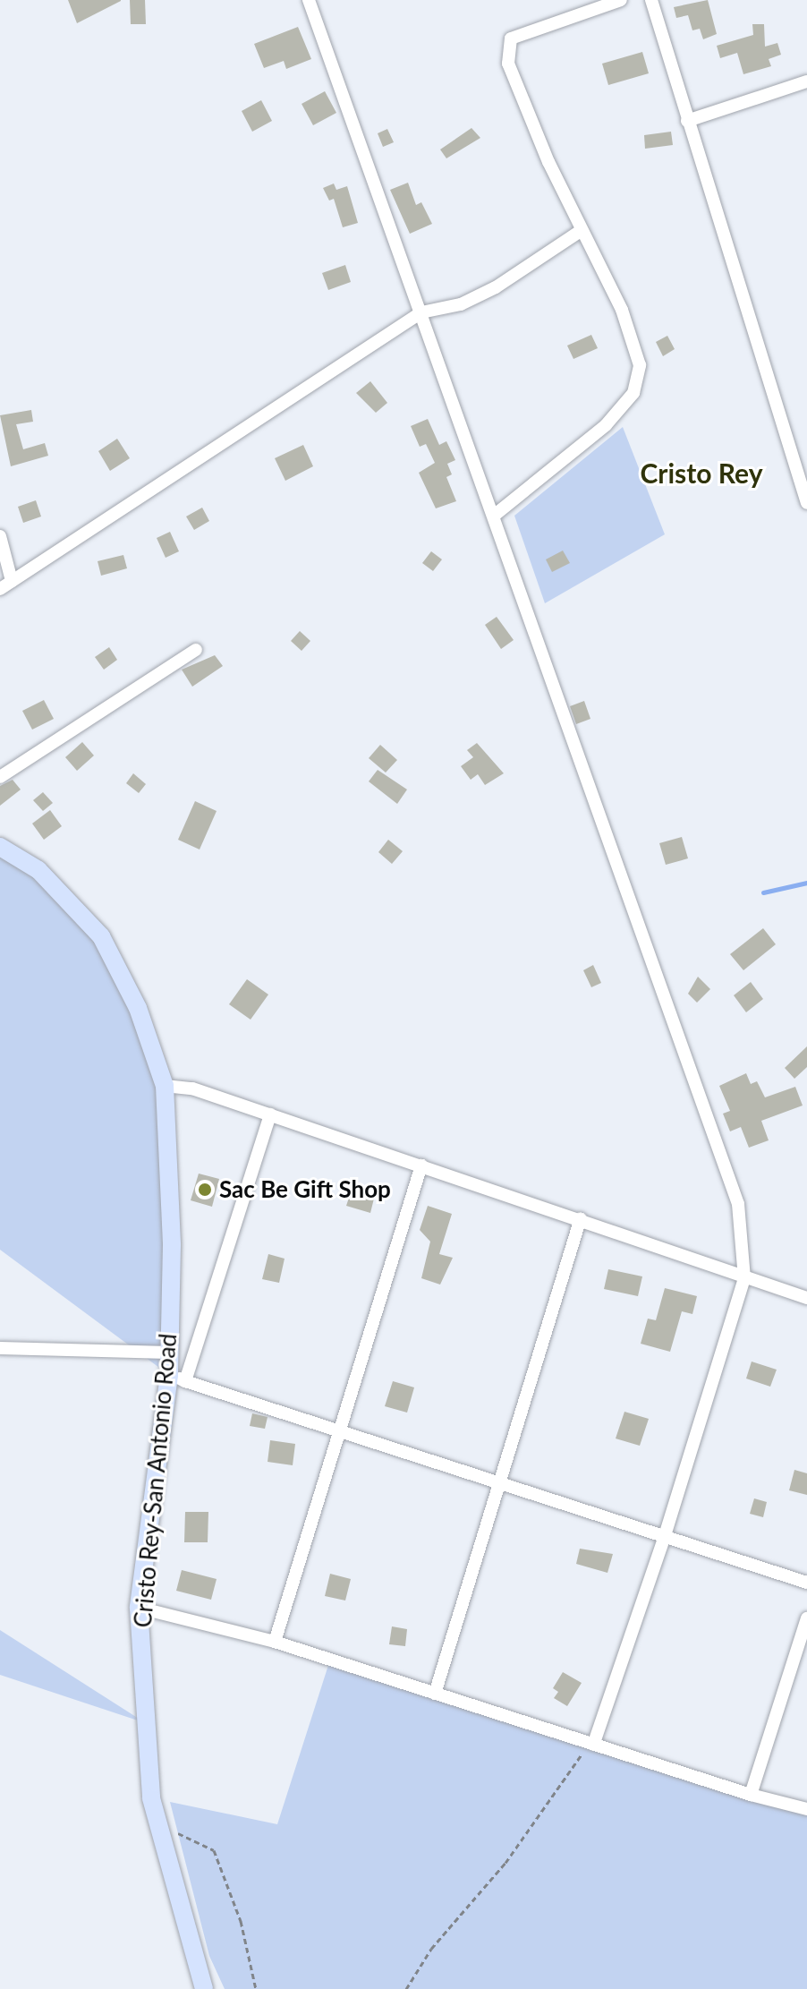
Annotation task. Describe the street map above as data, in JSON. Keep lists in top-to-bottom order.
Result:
{
  "streets": {
    "main road": ["Cristo Rey-San Antonio Road"]
  },
  "districts": ["Cristo Rey"],
  "places": ["Sac Be Gift Shop"]
}
